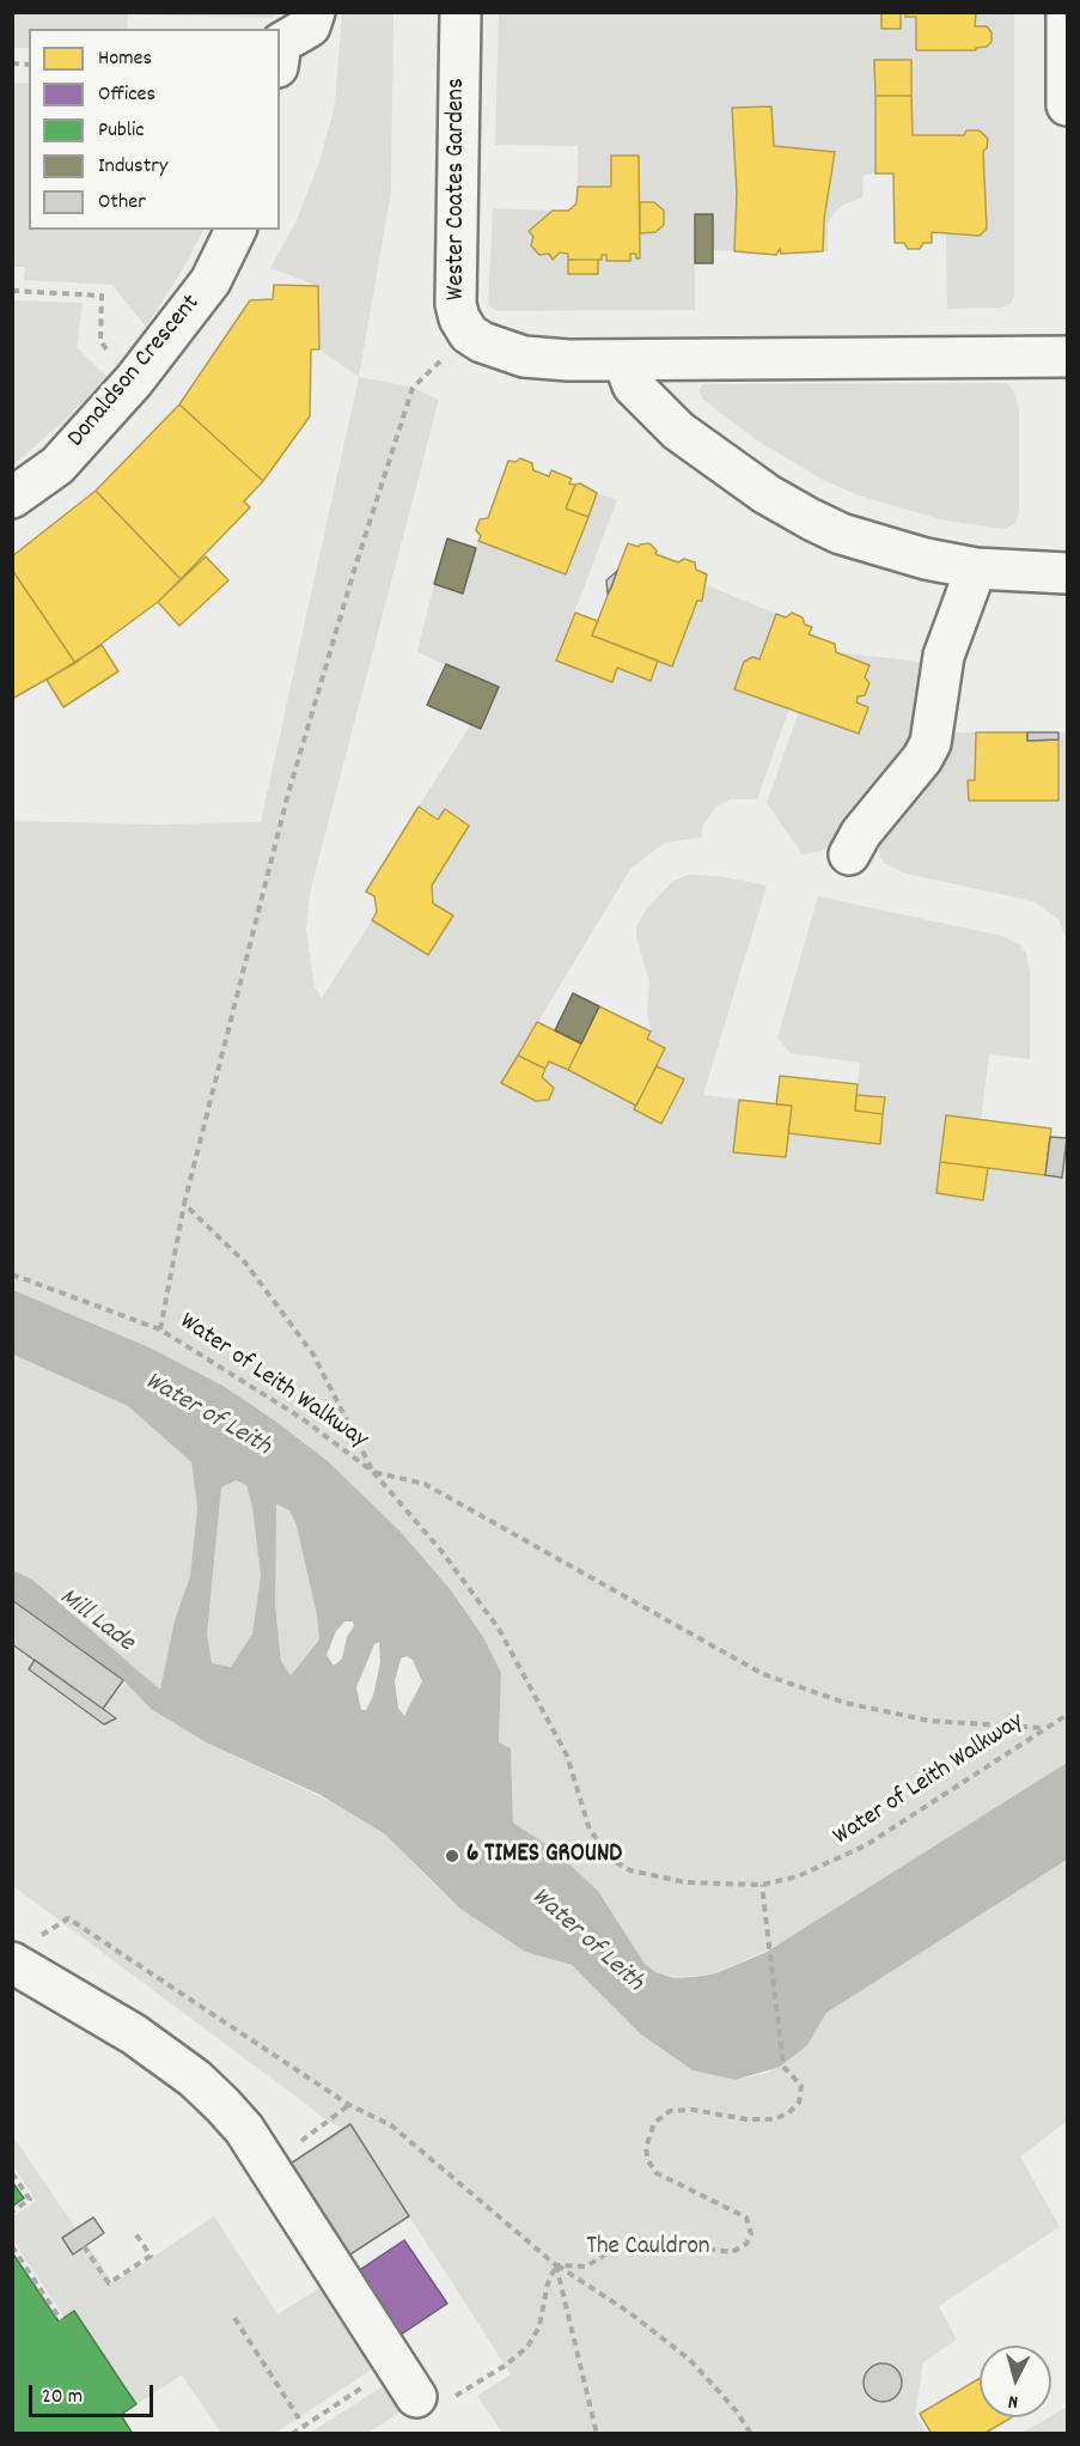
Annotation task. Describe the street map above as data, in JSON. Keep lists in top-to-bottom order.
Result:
{
  "streets": {
    "street": ["Wester Coates Gardens", "Donaldson Crescent"],
    "path": ["Water of Leith Walkway"]
  },
  "water": ["Water of Leith", "Mill Lade"],
  "parks": ["The Cauldron"],
  "places": ["6 TIMES GROUND"],
  "legend": [
    "Homes",
    "Offices",
    "Public",
    "Industry",
    "Other"
  ],
  "scale_bar": "20 m",
  "north": "bottom"
}
